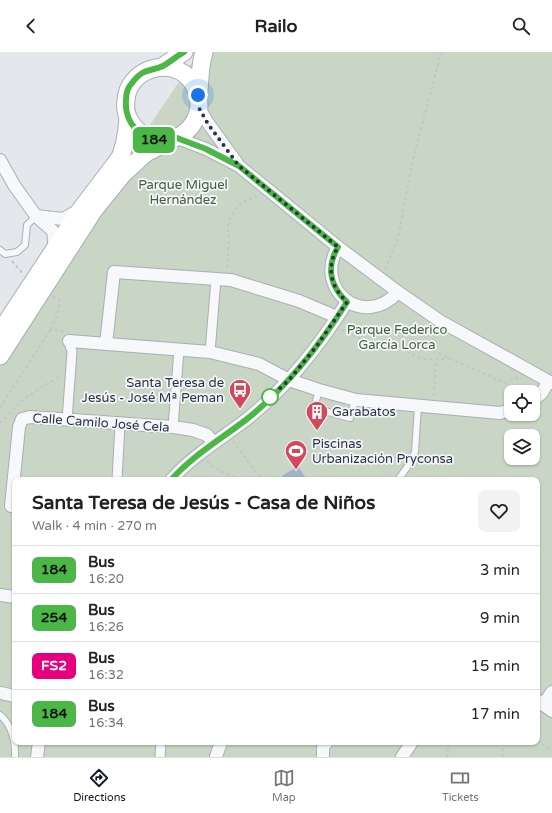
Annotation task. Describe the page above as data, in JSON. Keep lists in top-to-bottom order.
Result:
{
  "streets": {
    "street": ["Calle Camilo José Cela"]
  },
  "parks": ["Parque Miguel Hernández", "Parque Federico García Lorca"],
  "places": {
    "bus stop": ["Santa Teresa de Jesús - José Mª Peman"],
    "building": ["Garabatos"],
    "sports": ["Piscinas Urbanización Pryconsa"]
  },
  "lines": ["bus line 184"],
  "page": {
    "header": "Railo",
    "on_map": "184",
    "heading": ["Santa Teresa de Jesús - Casa de Niños", "Walk · 4 min · 270 m"],
    "list": [
      {
        "mark": "184",
        "name": "Bus",
        "note": "16:20",
        "value": "3 min"
      },
      {
        "mark": "254",
        "name": "Bus",
        "note": "16:26",
        "value": "9 min"
      },
      {
        "mark": "FS2",
        "name": "Bus",
        "note": "16:32",
        "value": "15 min"
      },
      {
        "mark": "184",
        "name": "Bus",
        "note": "16:34",
        "value": "17 min"
      }
    ],
    "tabs": ["Directions", "Map", "Tickets"]
  }
}
